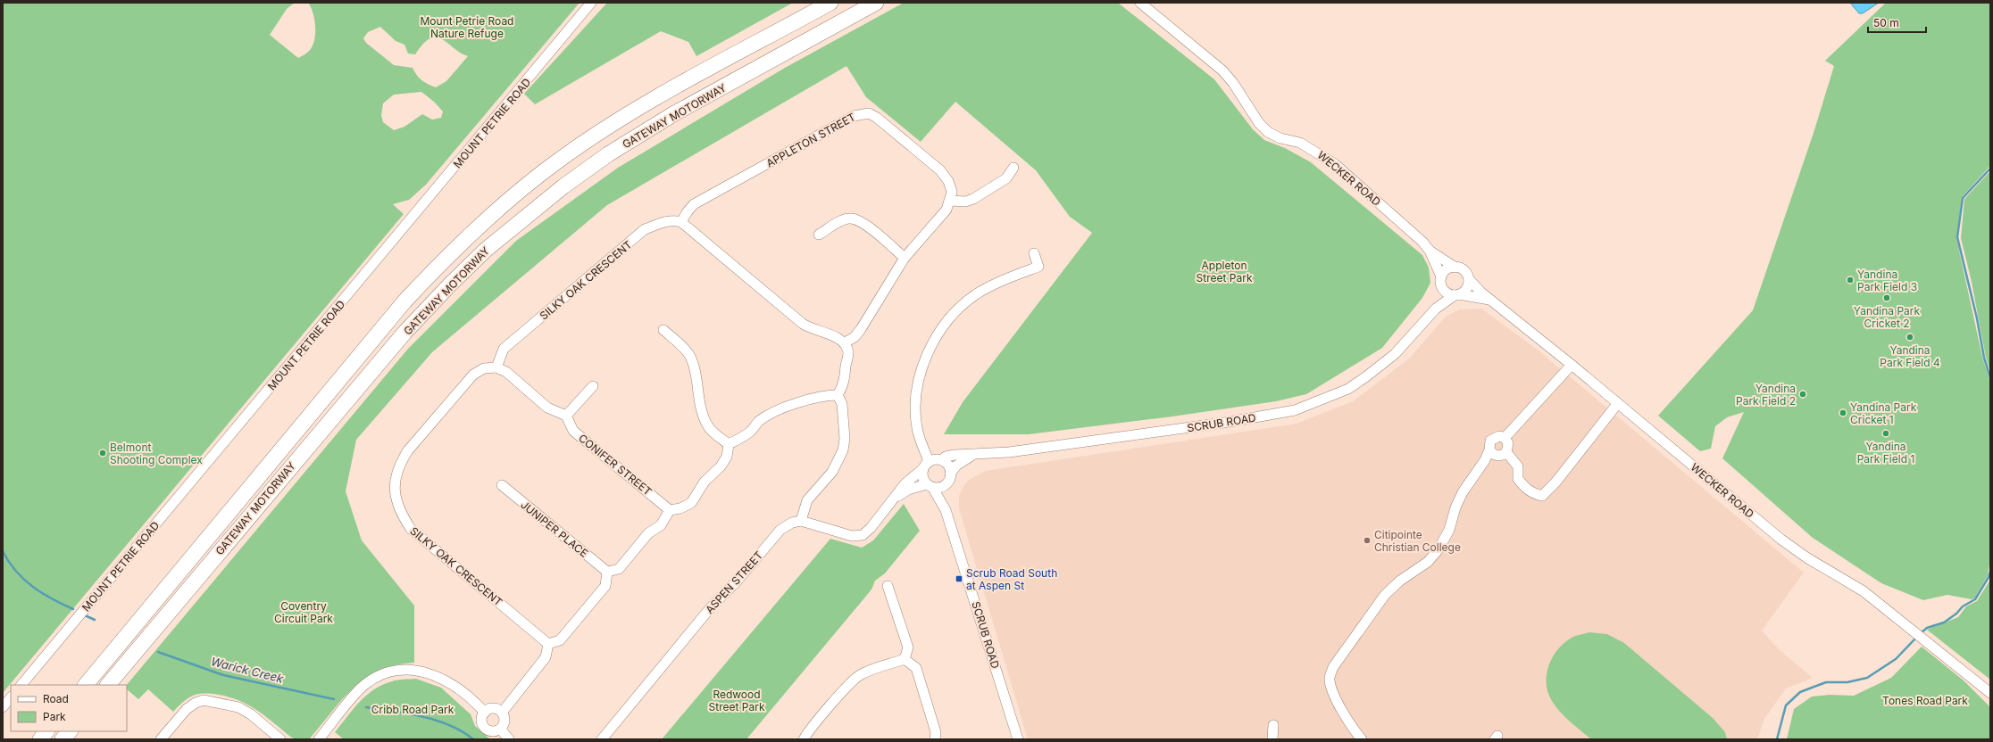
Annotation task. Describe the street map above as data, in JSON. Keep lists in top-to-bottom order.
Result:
{
  "streets": {
    "highway": ["GATEWAY MOTORWAY"],
    "street": [
      "MOUNT PETRIE ROAD",
      "APPLETON STREET",
      "WECKER ROAD",
      "SILKY OAK CRESCENT",
      "SCRUB ROAD",
      "CONIFER STREET",
      "JUNIPER PLACE",
      "ASPEN STREET"
    ]
  },
  "crossings": [
    ["APPLETON STREET", "SILKY OAK CRESCENT"],
    ["WECKER ROAD", "SCRUB ROAD"]
  ],
  "water": ["Warick Creek"],
  "parks": [
    "Mount Petrie Road Nature Refuge",
    "Appleton Street Park",
    "Coventry Circuit Park",
    "Redwood Street Park",
    "Tones Road Park",
    "Cribb Road Park"
  ],
  "places": {
    "other": [
      "Yandina Park Field 3",
      "Yandina Park Cricket 2",
      "Yandina Park Field 4",
      "Yandina Park Field 2",
      "Yandina Park Cricket 1",
      "Yandina Park Field 1",
      "Belmont Shooting Complex",
      "Citipointe Christian College"
    ],
    "transit": ["Scrub Road South at Aspen St"]
  },
  "legend": ["Road", "Park"],
  "scale_bar": "50 m"
}
